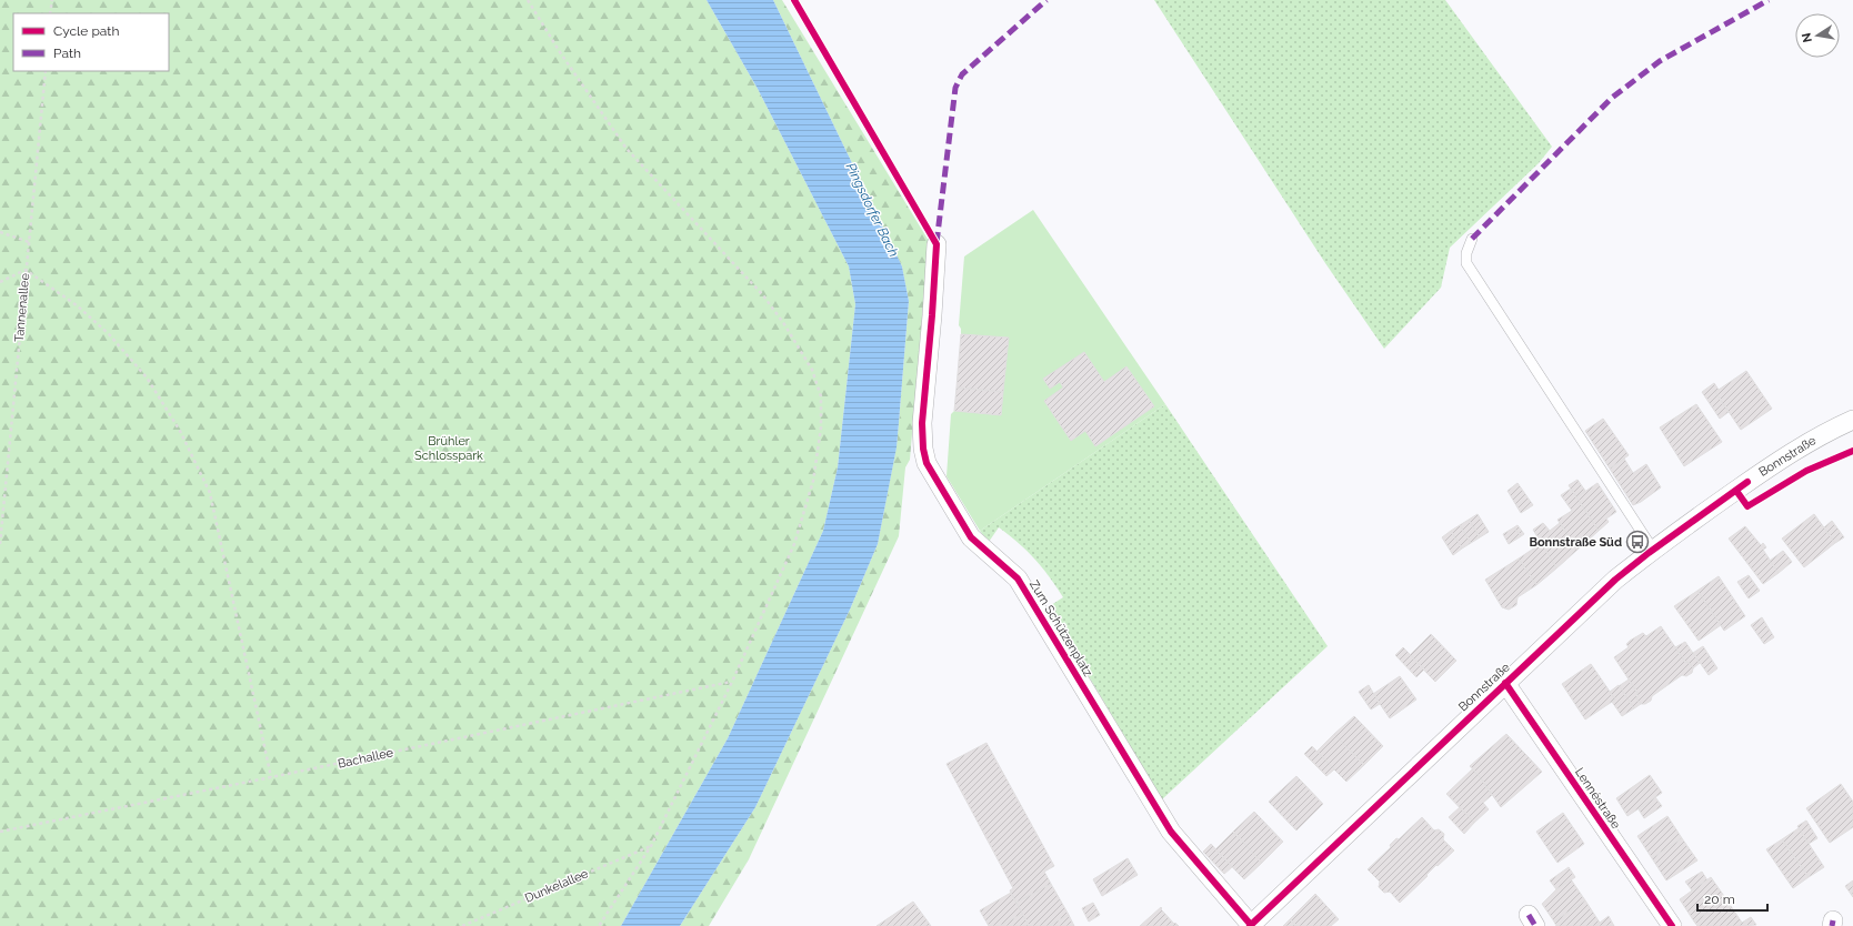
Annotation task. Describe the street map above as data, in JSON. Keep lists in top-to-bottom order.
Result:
{
  "streets": {
    "street": ["Bonnstraße", "Zum Schützenplatz", "Lennéstraße"],
    "path": ["Tannenallee", "Bachallee", "Dunkelallee"]
  },
  "crossings": [
    ["Bonnstraße", "Zum Schützenplatz"],
    ["Bonnstraße", "Lennéstraße"]
  ],
  "water": ["Pingsdorfer Bach"],
  "parks": ["Brühler Schlosspark"],
  "places": {
    "bus stop": ["Bonnstraße Süd"]
  },
  "legend": ["Cycle path", "Path"],
  "scale_bar": "20 m",
  "north": "left"
}
